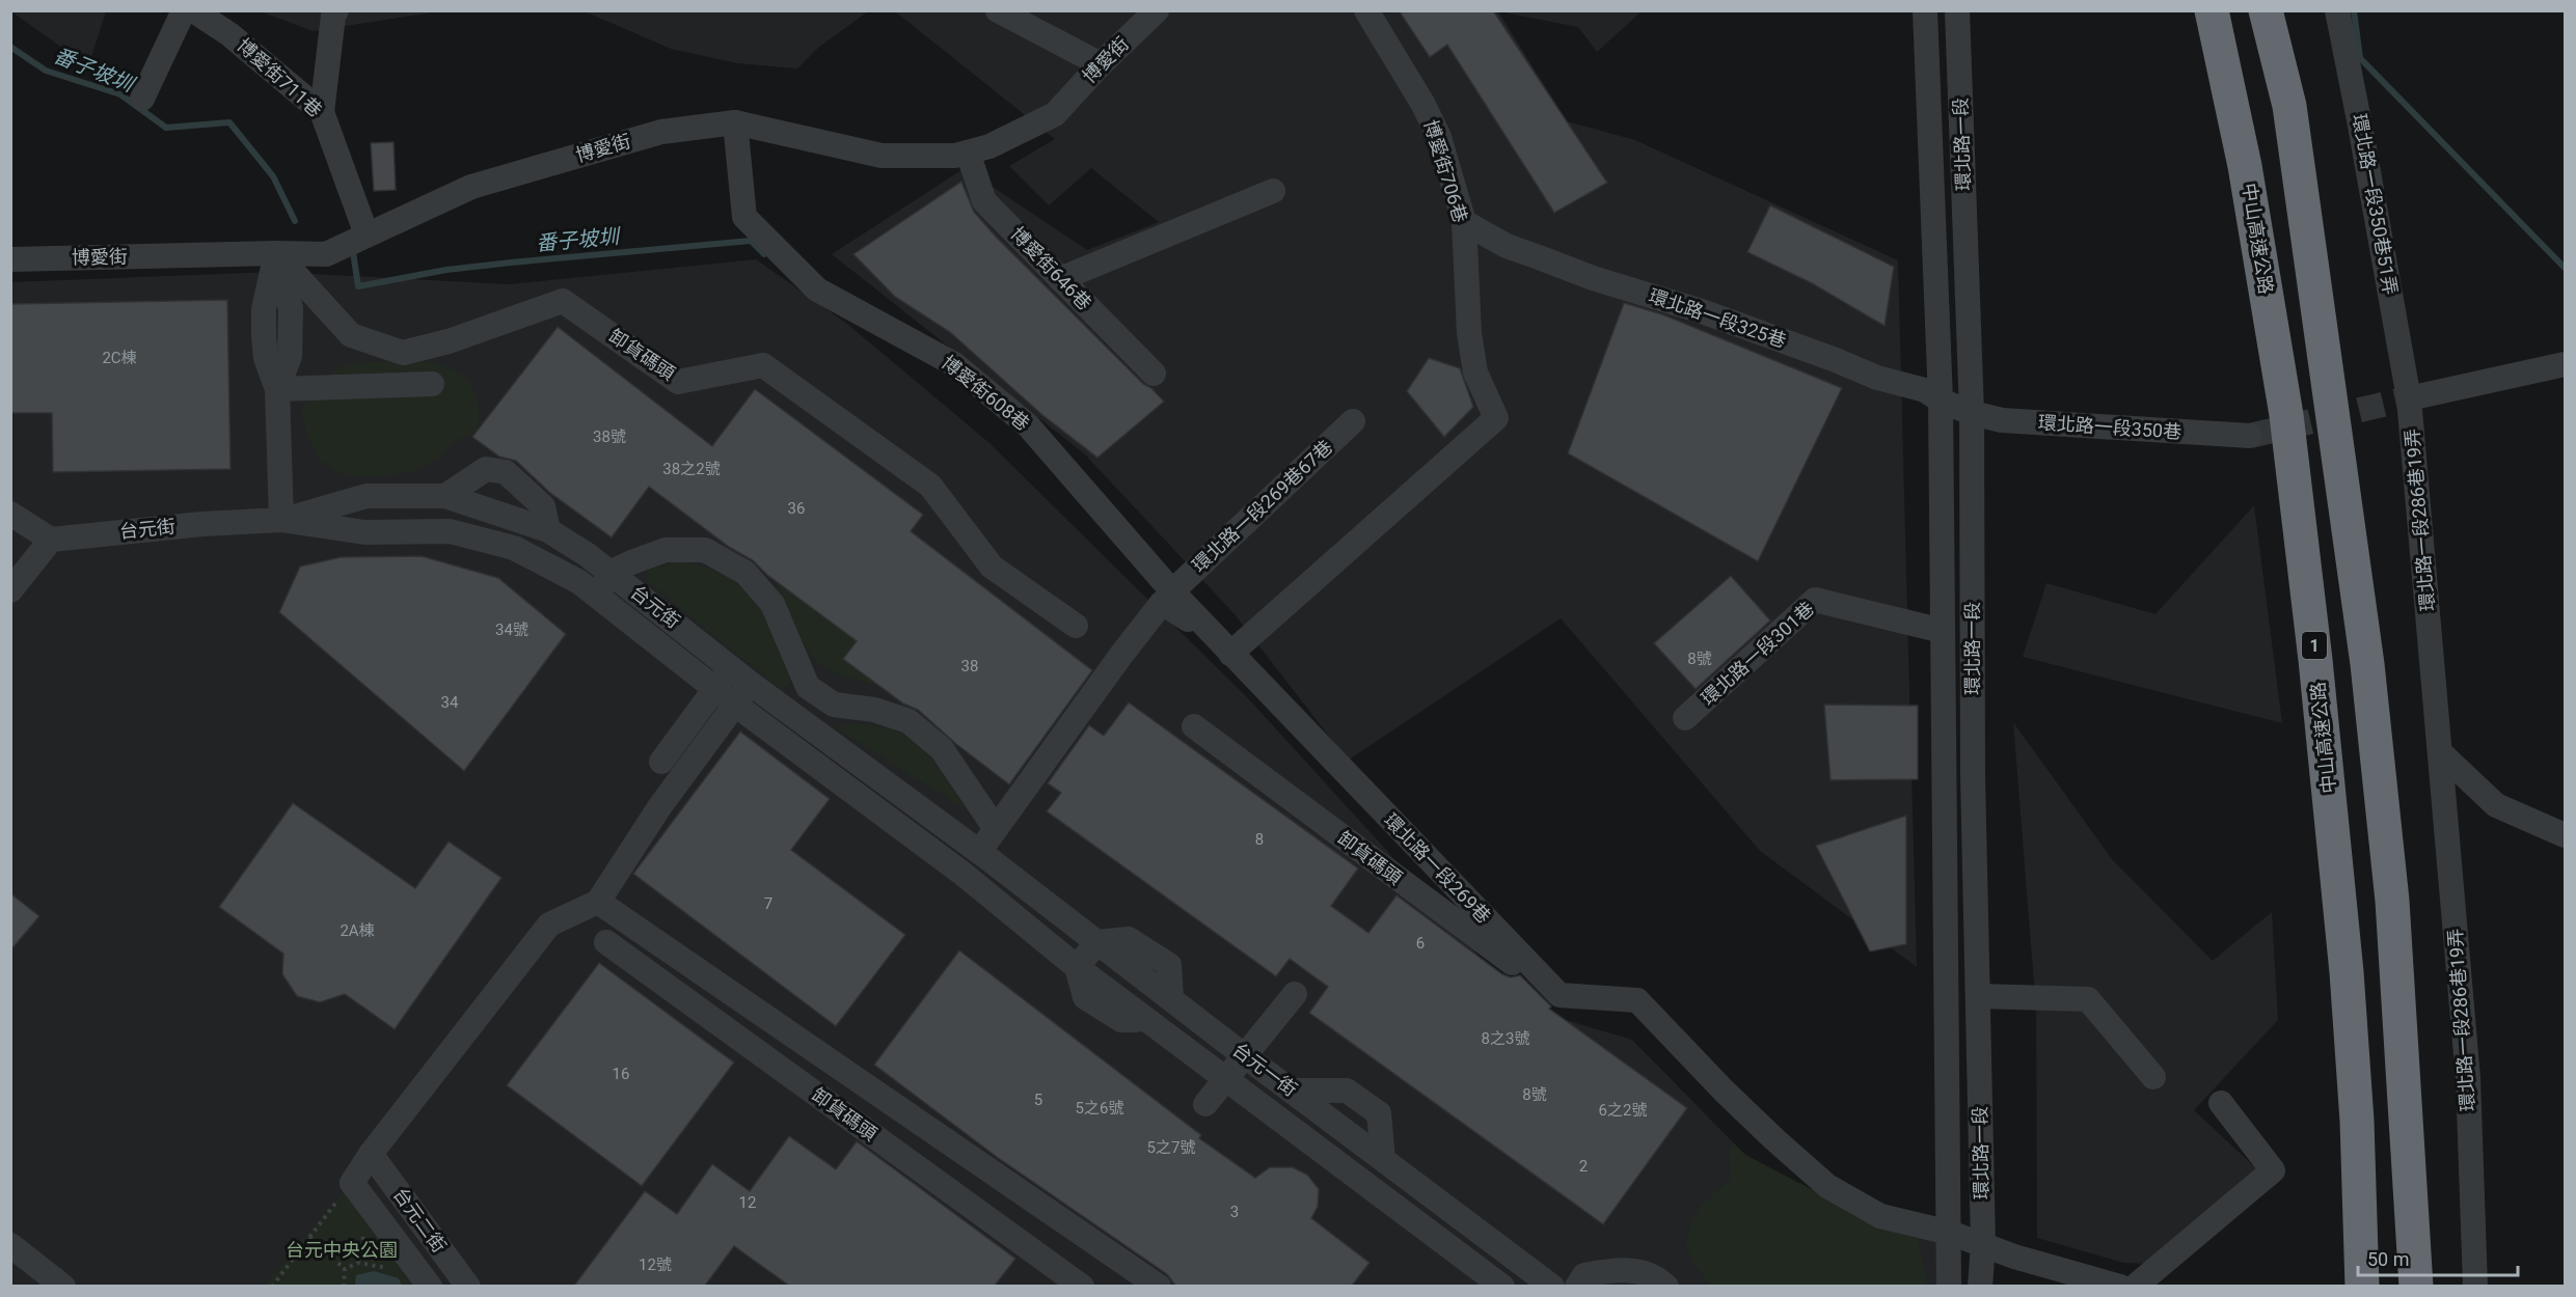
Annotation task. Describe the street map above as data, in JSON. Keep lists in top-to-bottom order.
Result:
{
  "streets": {
    "highway": ["中山高速公路", "1"],
    "street": [
      "博愛街",
      "博愛街711巷",
      "環北路一段",
      "博愛街706巷",
      "環北路一段350巷51弄",
      "博愛街646巷",
      "環北路一段325巷",
      "卸貨碼頭",
      "博愛街608巷",
      "環北路一段350巷",
      "環北路一段269巷67巷",
      "環北路一段286巷19弄",
      "台元街",
      "環北路一段301巷",
      "環北路一段269巷",
      "台元一街",
      "台元二街"
    ]
  },
  "crossings": [
    ["博愛街", "博愛街711巷"],
    ["博愛街", "博愛街646巷"],
    ["博愛街", "卸貨碼頭"],
    ["博愛街", "博愛街608巷"],
    ["環北路一段", "環北路一段325巷"],
    ["環北路一段", "環北路一段350巷"],
    ["環北路一段", "環北路一段301巷"],
    ["環北路一段", "環北路一段269巷"],
    ["博愛街706巷", "環北路一段325巷"],
    ["博愛街706巷", "博愛街608巷"],
    ["博愛街706巷", "環北路一段269巷"],
    ["環北路一段350巷51弄", "環北路一段286巷19弄"],
    ["環北路一段325巷", "環北路一段350巷"],
    ["卸貨碼頭", "環北路一段269巷"],
    ["博愛街608巷", "環北路一段269巷67巷"],
    ["博愛街608巷", "環北路一段269巷"],
    ["台元街", "台元一街"]
  ],
  "water": ["番子坡圳"],
  "parks": ["台元中央公園"],
  "house_numbers": [
    "2C棟",
    "38號",
    "38之2號",
    "36",
    "34號",
    "8號",
    "38",
    "34",
    "8",
    "7",
    "2A棟",
    "6",
    "8之3號",
    "16",
    "8號",
    "5",
    "5之6號",
    "6之2號",
    "5之7號",
    "2",
    "12",
    "3",
    "12號"
  ],
  "scale_bar": "50 m"
}
